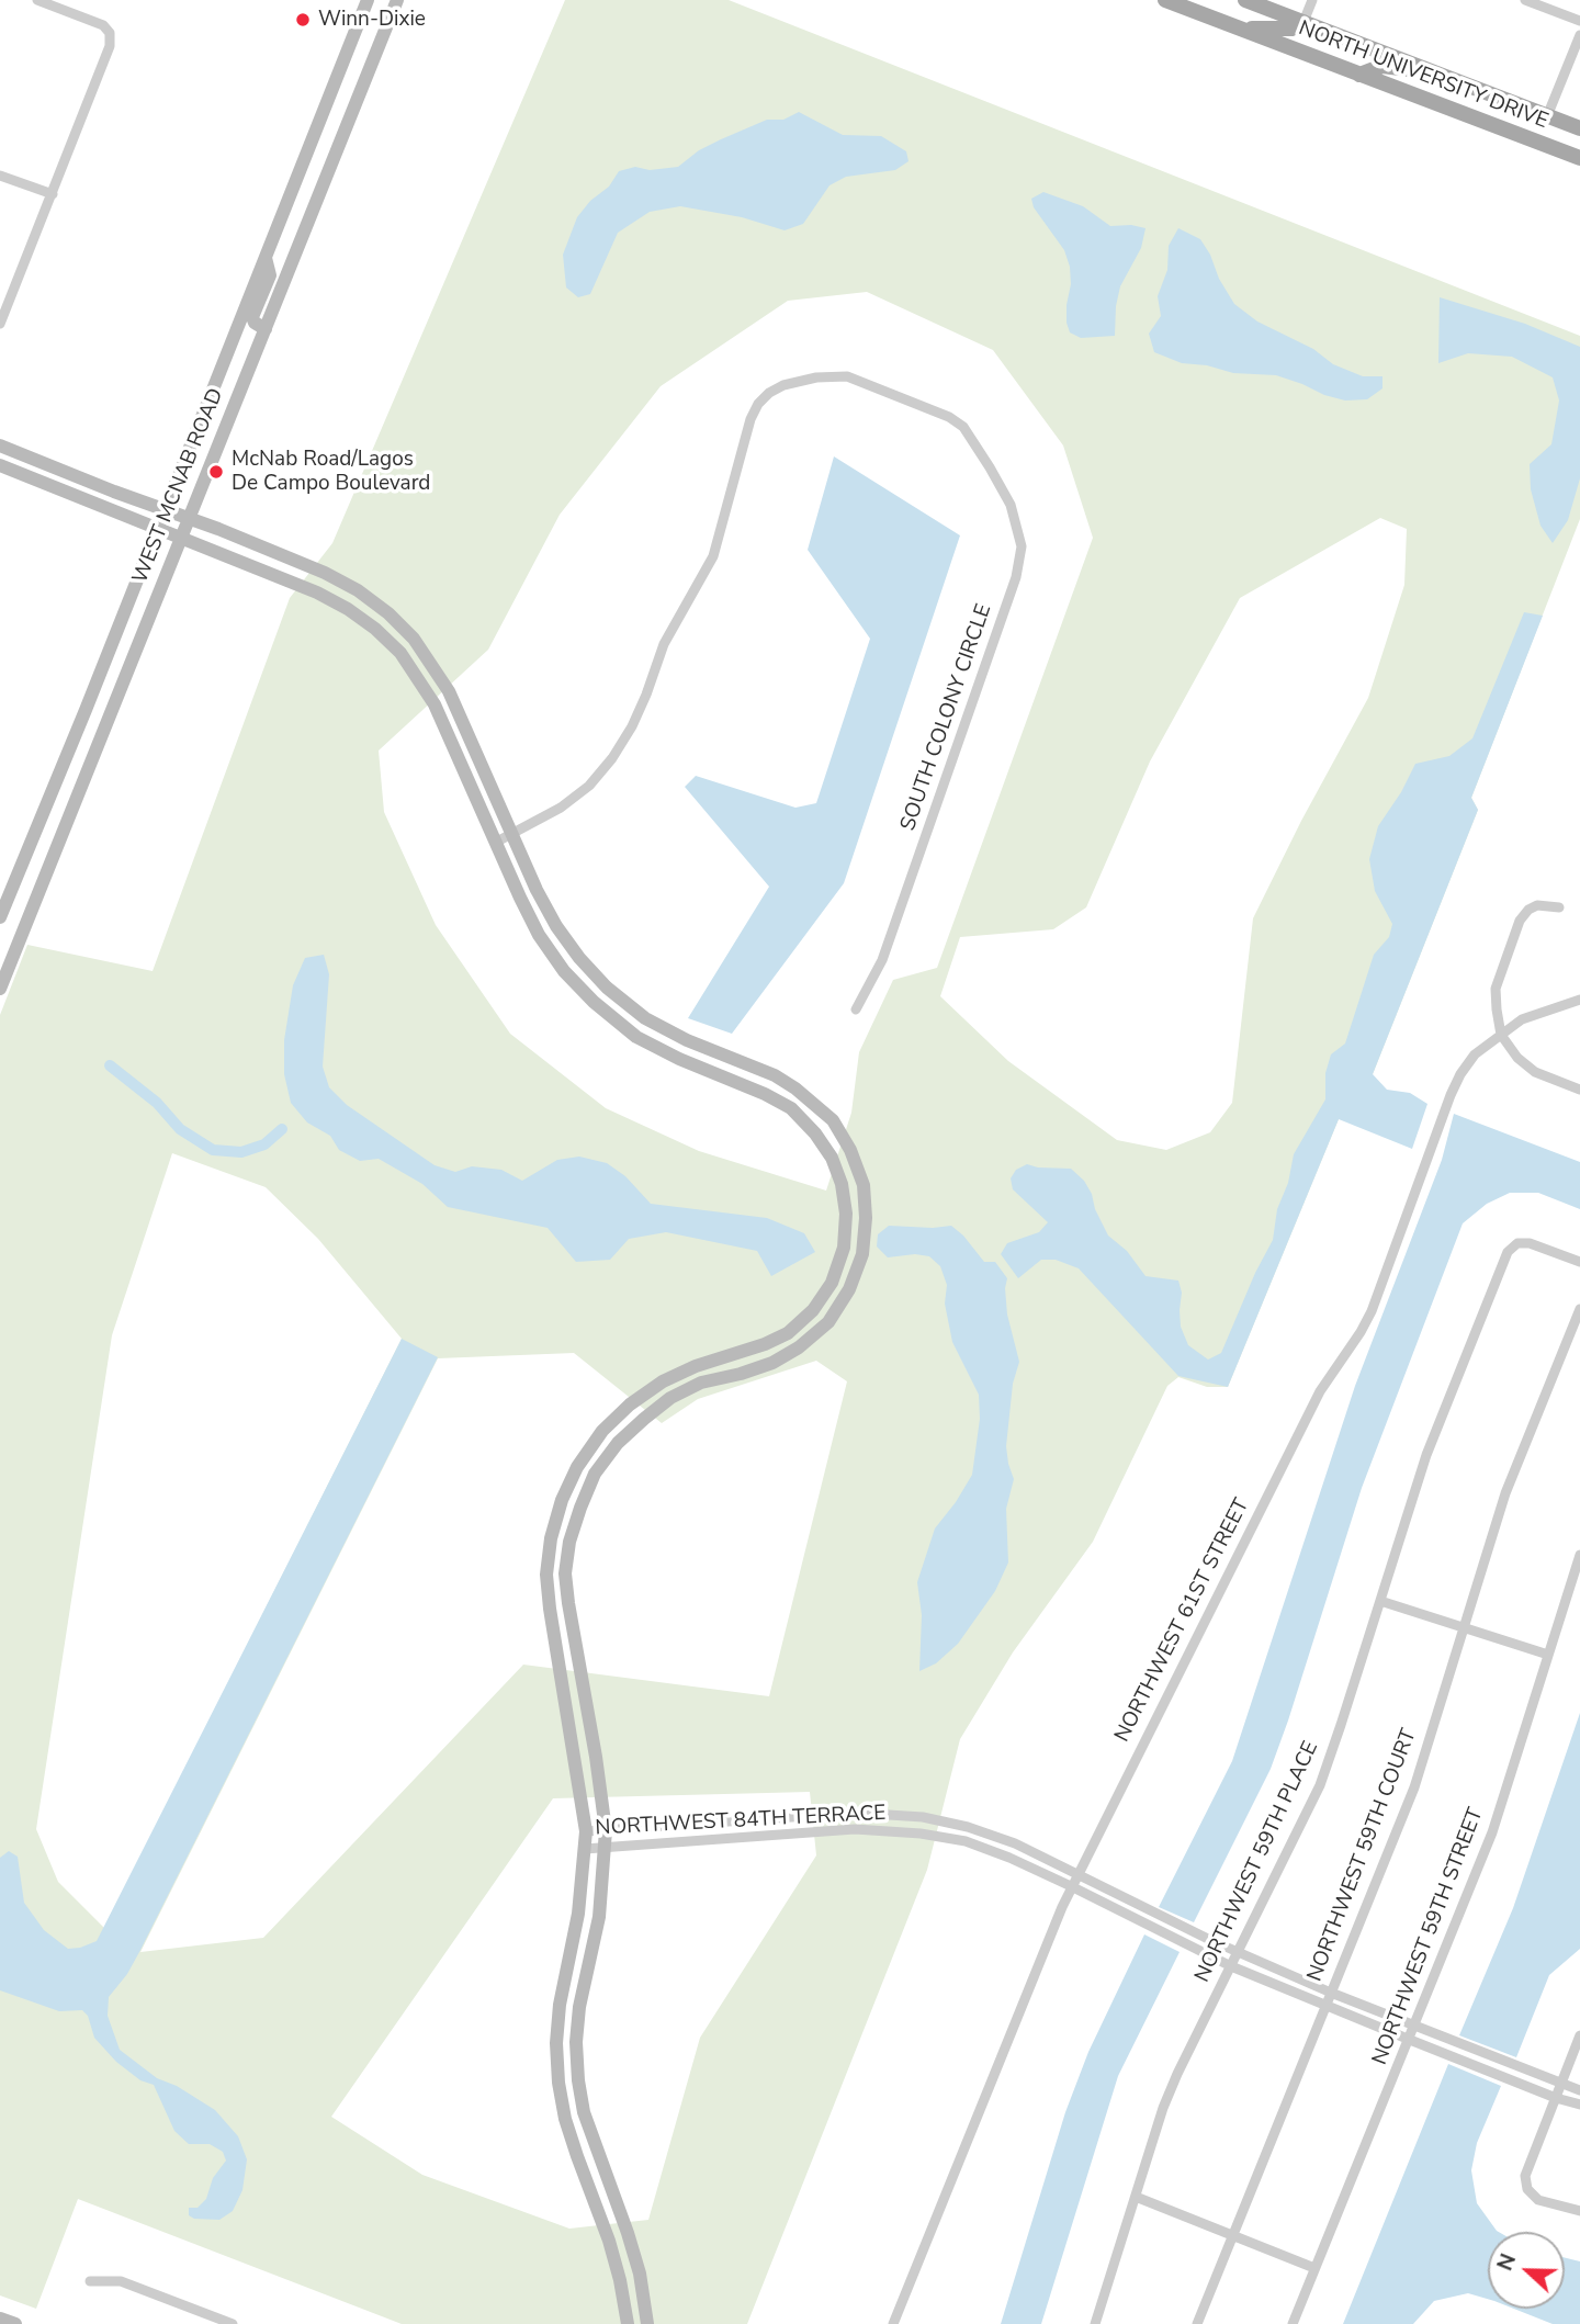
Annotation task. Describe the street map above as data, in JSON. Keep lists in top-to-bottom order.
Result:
{
  "streets": {
    "main road": ["NORTH UNIVERSITY DRIVE"],
    "street": [
      "WEST MCNAB ROAD",
      "SOUTH COLONY CIRCLE",
      "NORTHWEST 61ST STREET",
      "NORTHWEST 84TH TERRACE",
      "NORTHWEST 59TH COURT",
      "NORTHWEST 59TH PLACE",
      "NORTHWEST 59TH STREET"
    ]
  },
  "crossings": [
    ["NORTHWEST 61ST STREET", "NORTHWEST 84TH TERRACE"],
    ["NORTHWEST 84TH TERRACE", "NORTHWEST 59TH COURT"],
    ["NORTHWEST 84TH TERRACE", "NORTHWEST 59TH PLACE"],
    ["NORTHWEST 84TH TERRACE", "NORTHWEST 59TH STREET"]
  ],
  "places": ["Winn-Dixie", "McNab Road/Lagos De Campo Boulevard"],
  "north": "left"
}
